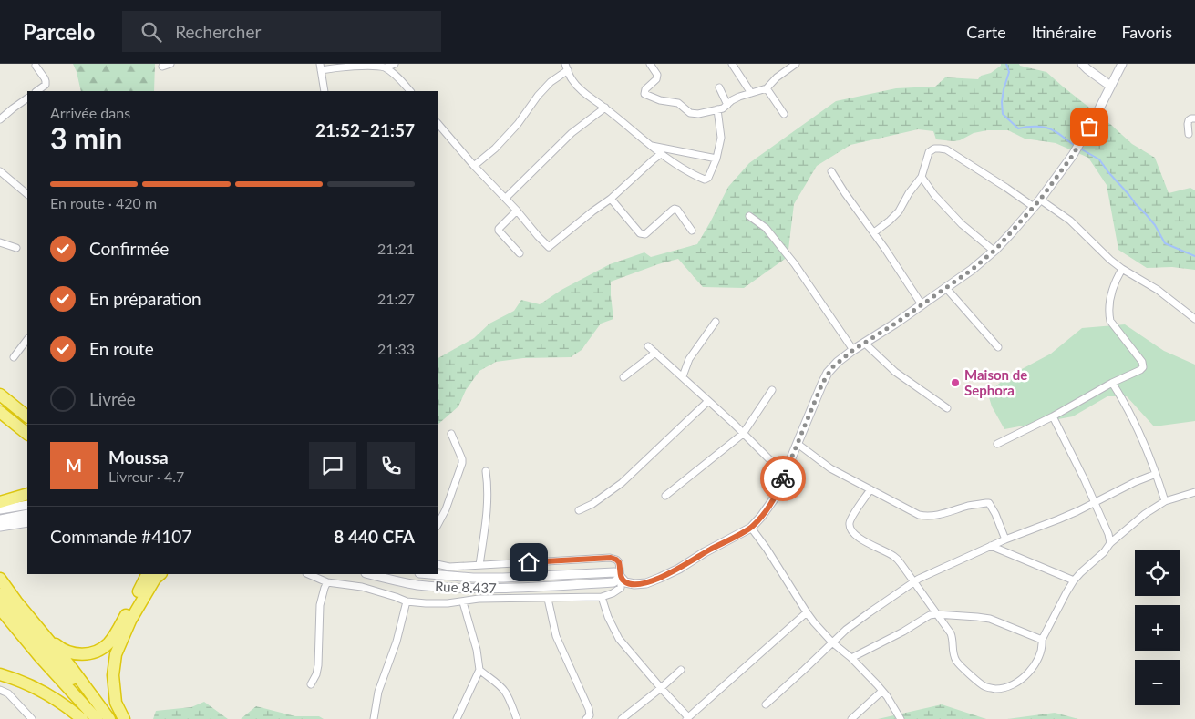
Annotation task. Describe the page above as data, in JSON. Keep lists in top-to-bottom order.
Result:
{
  "streets": {
    "main road": ["Rue 8.437"]
  },
  "places": ["Maison de Sephora"],
  "page": {
    "header": "Parcelo",
    "search": "Rechercher",
    "nav": ["Carte", "Itinéraire", "Favoris"],
    "heading": ["3 min", "Arrivée dans", "21:52–21:57"],
    "panel": [
      "Moussa",
      "Livreur · 4.7",
      "Commande #4107",
      "8 440 CFA"
    ],
    "bar": "En route · 420 m",
    "list": [
      ["Confirmée", "21:21"],
      ["En préparation", "21:27"],
      ["En route", "21:33"],
      "Livrée"
    ],
    "round": "M",
    "map_buttons": ["+", "−"]
  }
}
